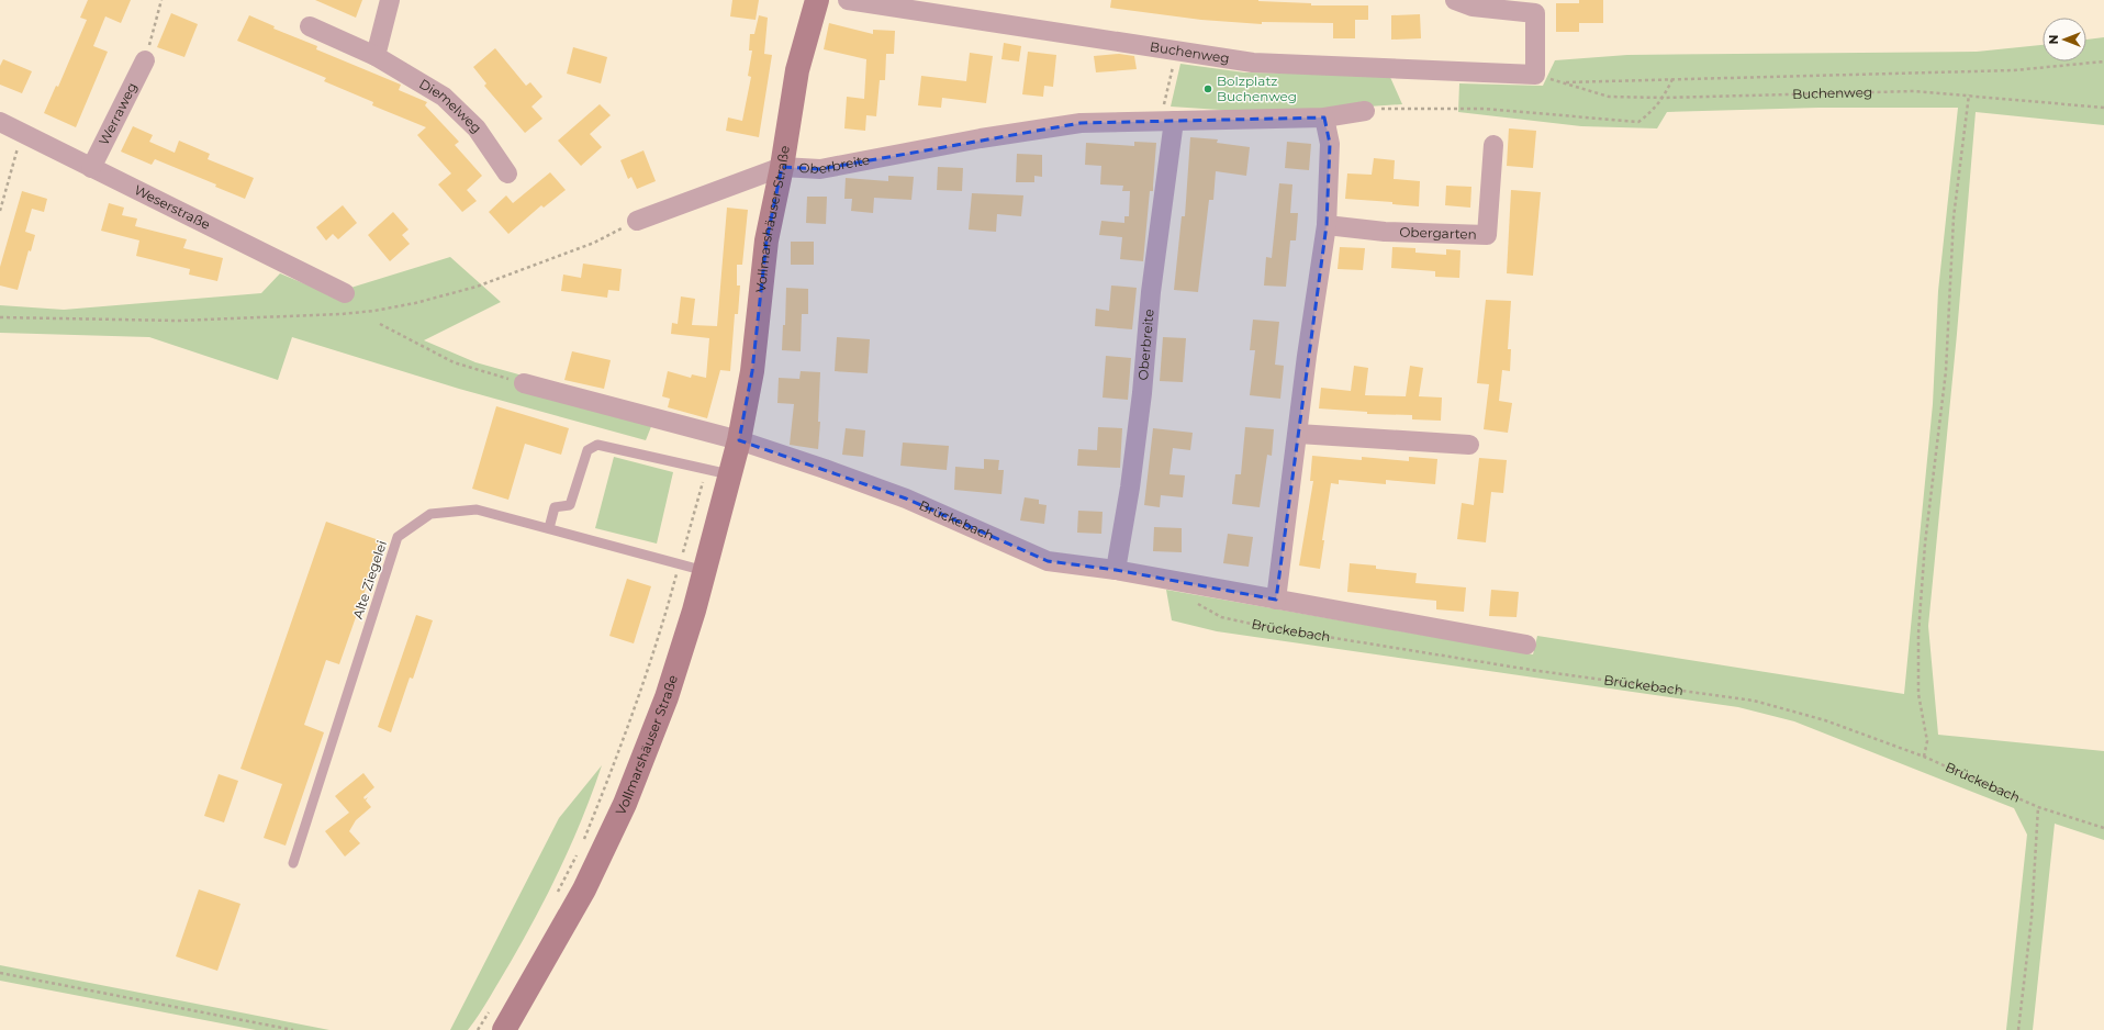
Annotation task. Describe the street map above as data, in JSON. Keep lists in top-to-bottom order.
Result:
{
  "streets": {
    "main road": ["Vollmarshäuser Straße"],
    "street": [
      "Buchenweg",
      "Diemelweg",
      "Werraweg",
      "Oberbreite",
      "Weserstraße",
      "Obergarten",
      "Brückebach"
    ],
    "lane": ["Alte Ziegelei"]
  },
  "crossings": [
    ["Werraweg", "Weserstraße"],
    ["Oberbreite", "Vollmarshäuser Straße"],
    ["Oberbreite", "Brückebach"],
    ["Vollmarshäuser Straße", "Brückebach"],
    ["Vollmarshäuser Straße", "Alte Ziegelei"]
  ],
  "places": ["Bolzplatz Buchenweg"],
  "north": "left"
}
